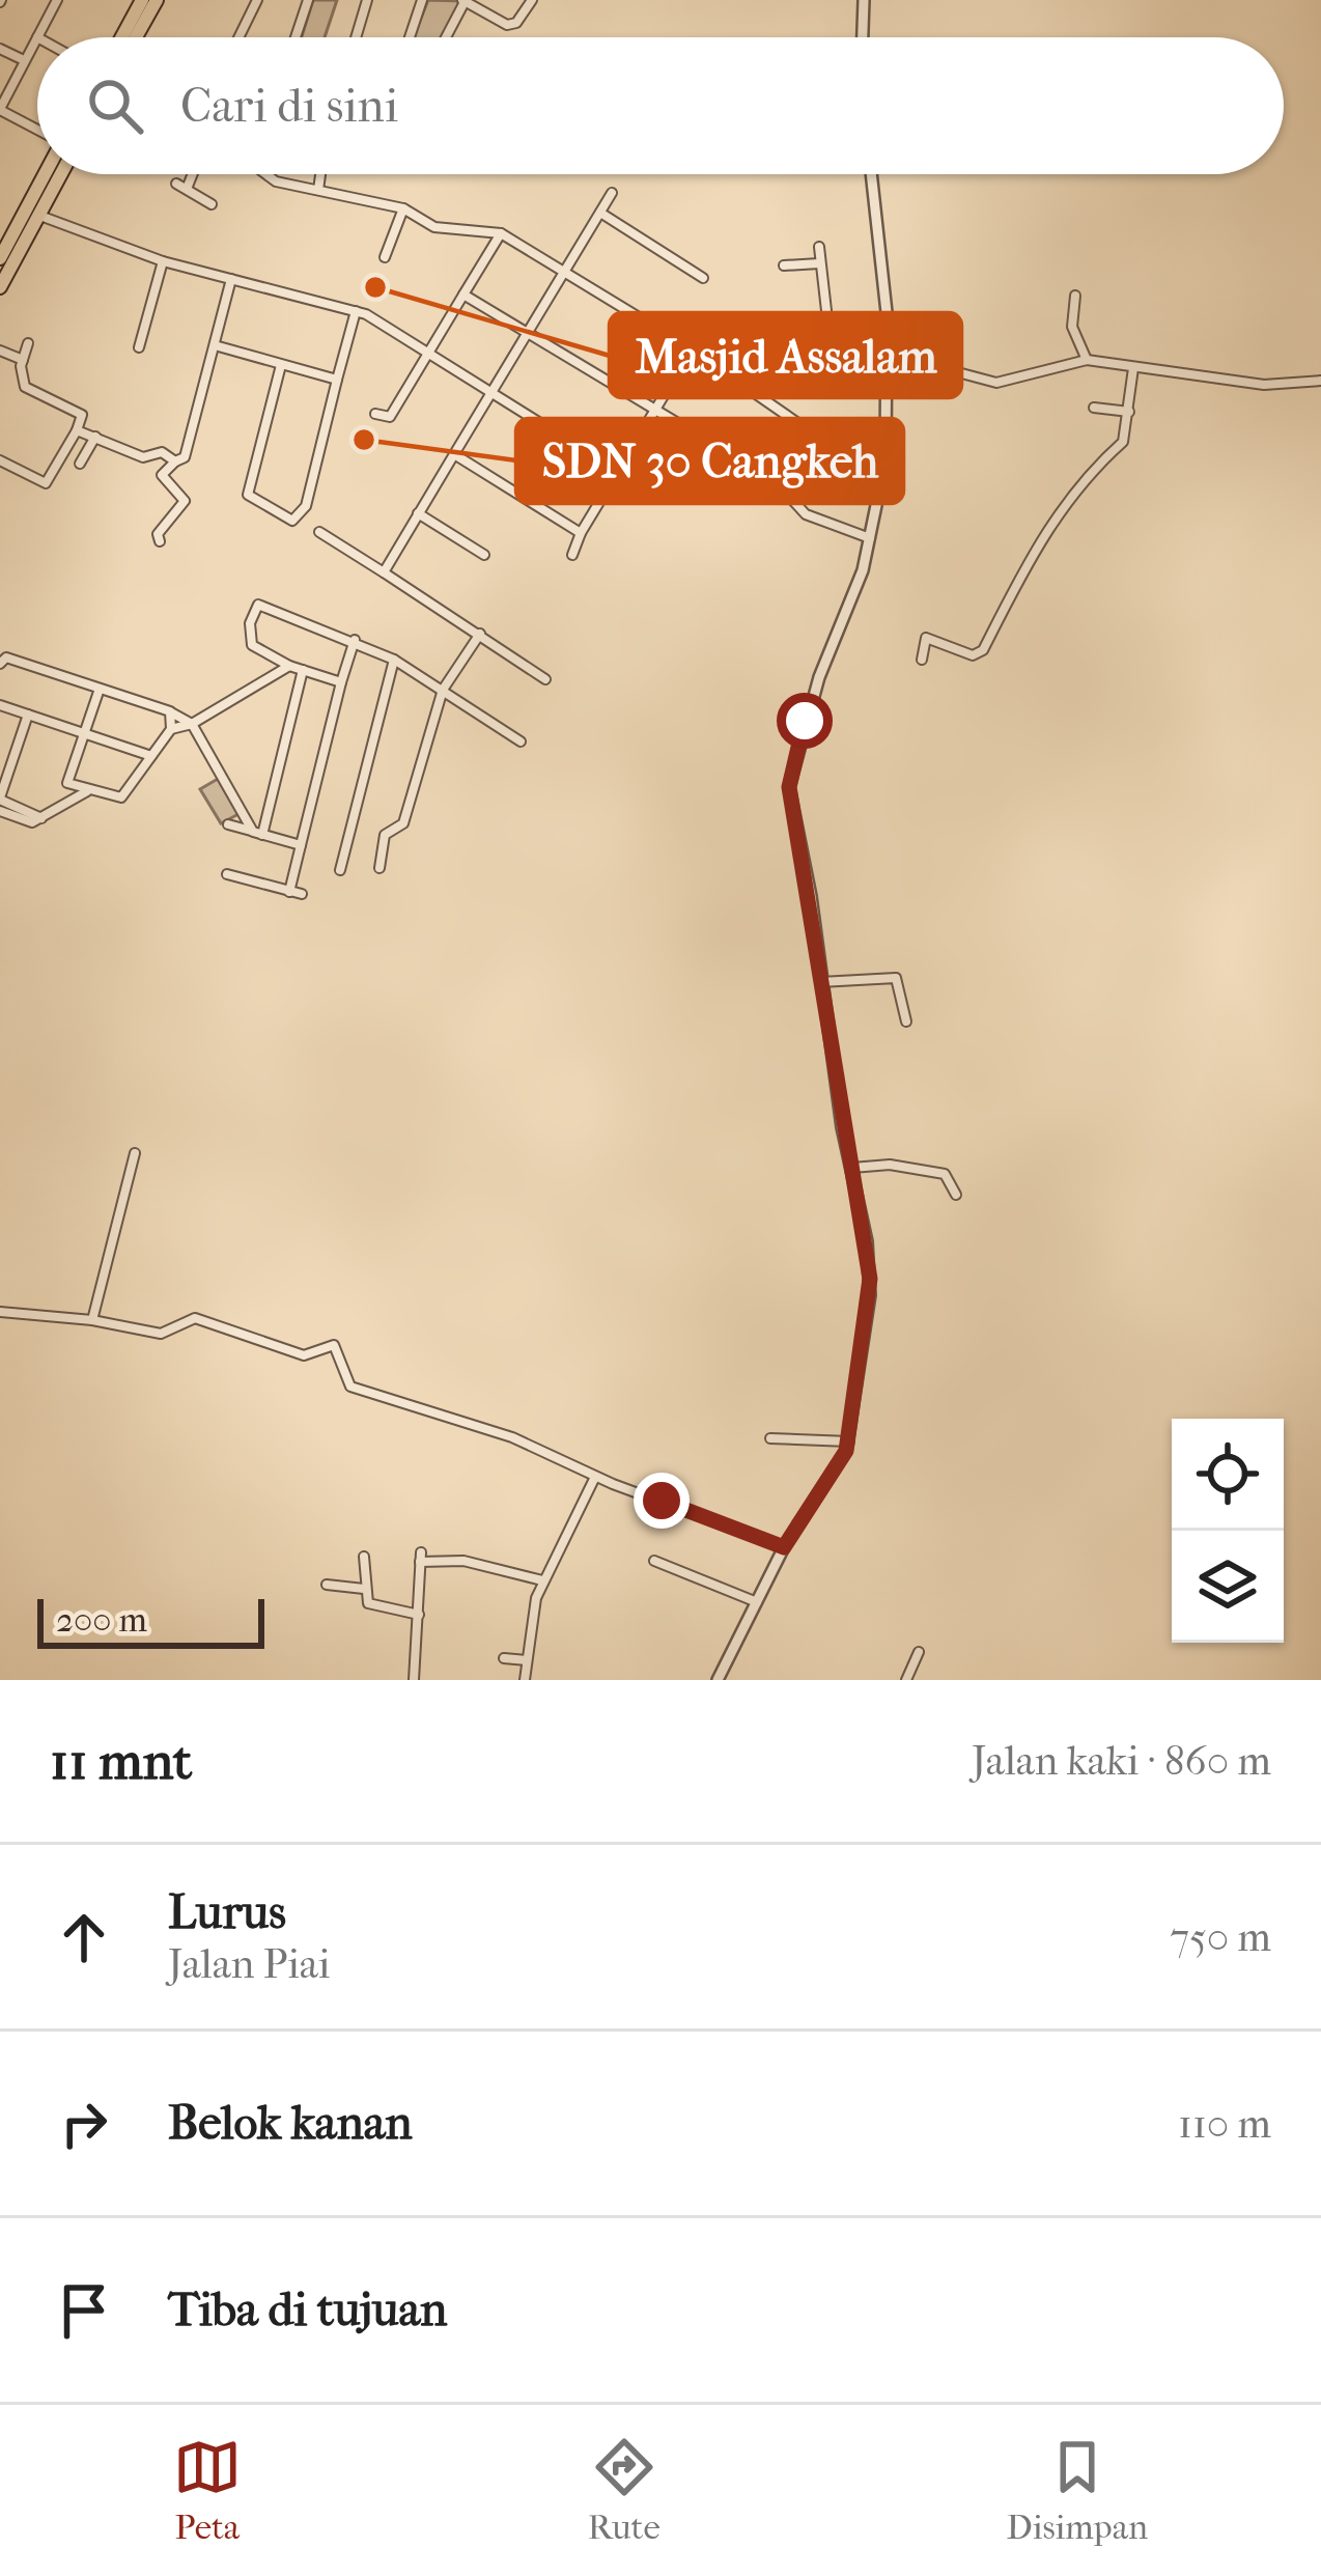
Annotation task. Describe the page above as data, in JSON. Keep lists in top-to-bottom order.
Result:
{
  "places": ["Masjid Assalam", "SDN 30 Cangkeh"],
  "scale_bar": "200 m",
  "page": {
    "search": "Cari di sini",
    "scale": "200 m",
    "heading": ["11 mnt", "Jalan kaki · 860 m"],
    "list": [
      ["Lurus", "Jalan Piai", "750 m"],
      ["Belok kanan", "110 m"],
      "Tiba di tujuan"
    ],
    "nav": ["Peta", "Rute", "Disimpan"]
  }
}
